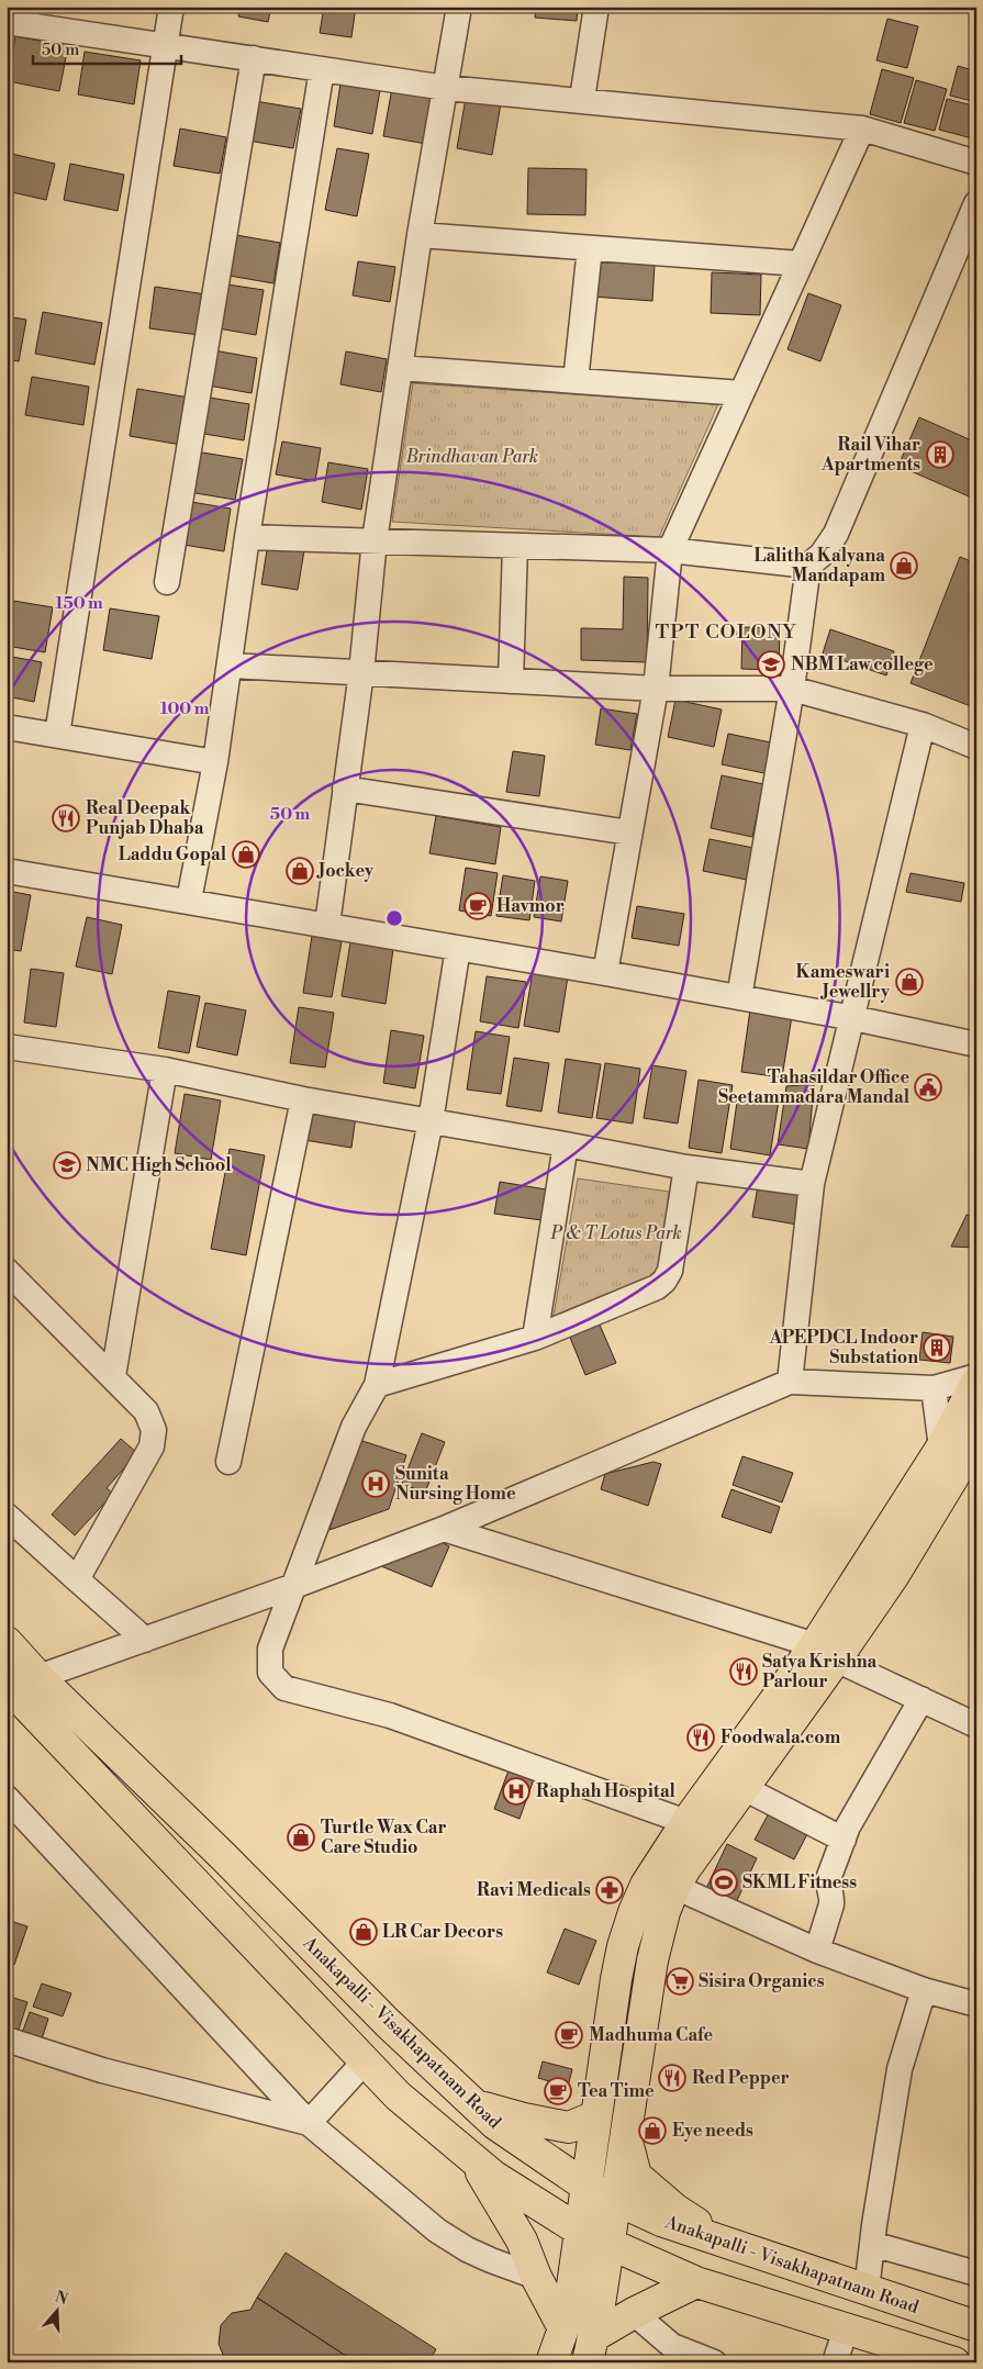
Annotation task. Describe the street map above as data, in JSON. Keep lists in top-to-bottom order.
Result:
{
  "streets": {
    "main road": ["Anakapalli - Visakhapatnam Road"]
  },
  "districts": ["TPT COLONY"],
  "parks": ["Brindhavan Park", "P & T Lotus Park"],
  "places": {
    "building": ["Rail Vihar Apartments", "APEPDCL Indoor Substation"],
    "shop": [
      "Lalitha Kalyana Mandapam",
      "Laddu Gopal",
      "Jockey",
      "Kameswari Jewellry",
      "Turtle Wax Car Care Studio",
      "LR Car Decors",
      "Eye needs"
    ],
    "school or university": ["NBM Law college", "NMC High School"],
    "restaurant": [
      "Real Deepak Punjab Dhaba",
      "Satya Krishna Parlour",
      "Foodwala.com",
      "Red Pepper"
    ],
    "cafe": ["Havmor", "Madhuma Cafe", "Tea Time"],
    "public building": ["Tahasildar Office Seetammadara Mandal"],
    "hospital": ["Sunita Nursing Home", "Raphah Hospital"],
    "sports": ["SKML Fitness"],
    "pharmacy": ["Ravi Medicals"],
    "supermarket": ["Sisira Organics"]
  },
  "scale_bar": "50 m",
  "north": "top",
  "rings": ["150 m", "100 m", "50 m"]
}
